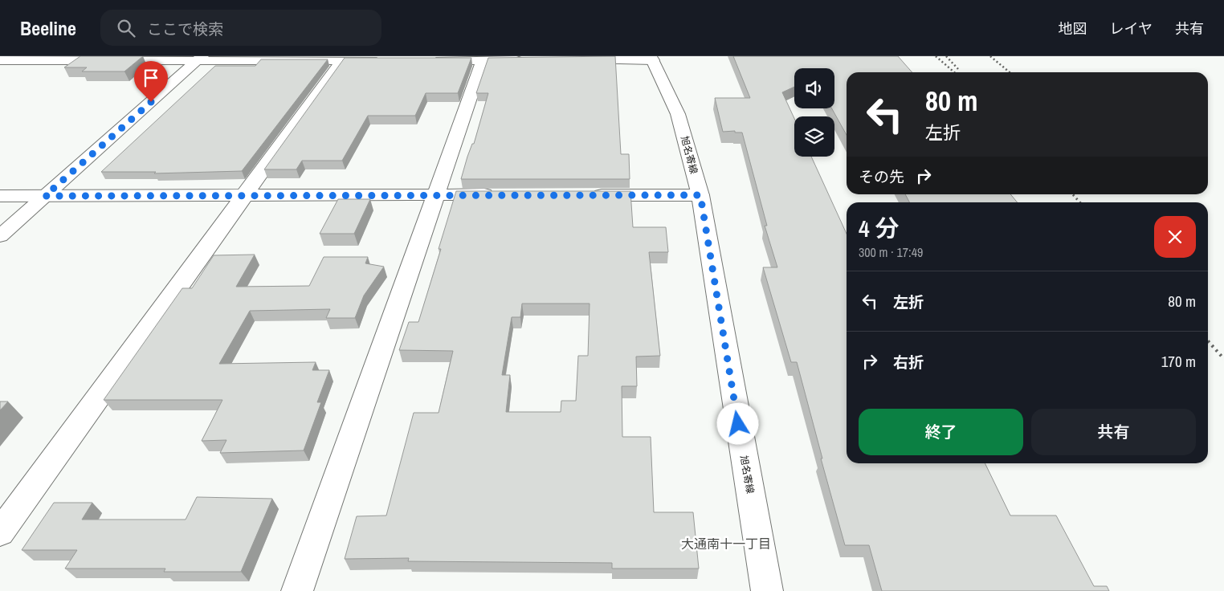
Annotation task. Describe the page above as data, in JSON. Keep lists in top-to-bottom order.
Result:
{
  "streets": {
    "street": ["旭名寄線"]
  },
  "districts": ["大通南十一丁目"],
  "page": {
    "header": "Beeline",
    "search": "ここで検索",
    "nav": ["地図", "レイヤ", "共有"],
    "turn": ["80 m", "左折"],
    "then": "その先",
    "heading": ["4 分", "300 m · 17:49"],
    "list": [
      {
        "name": "左折",
        "value": "80 m"
      },
      {
        "name": "右折",
        "value": "170 m"
      }
    ],
    "buttons": ["終了", "共有"]
  }
}
